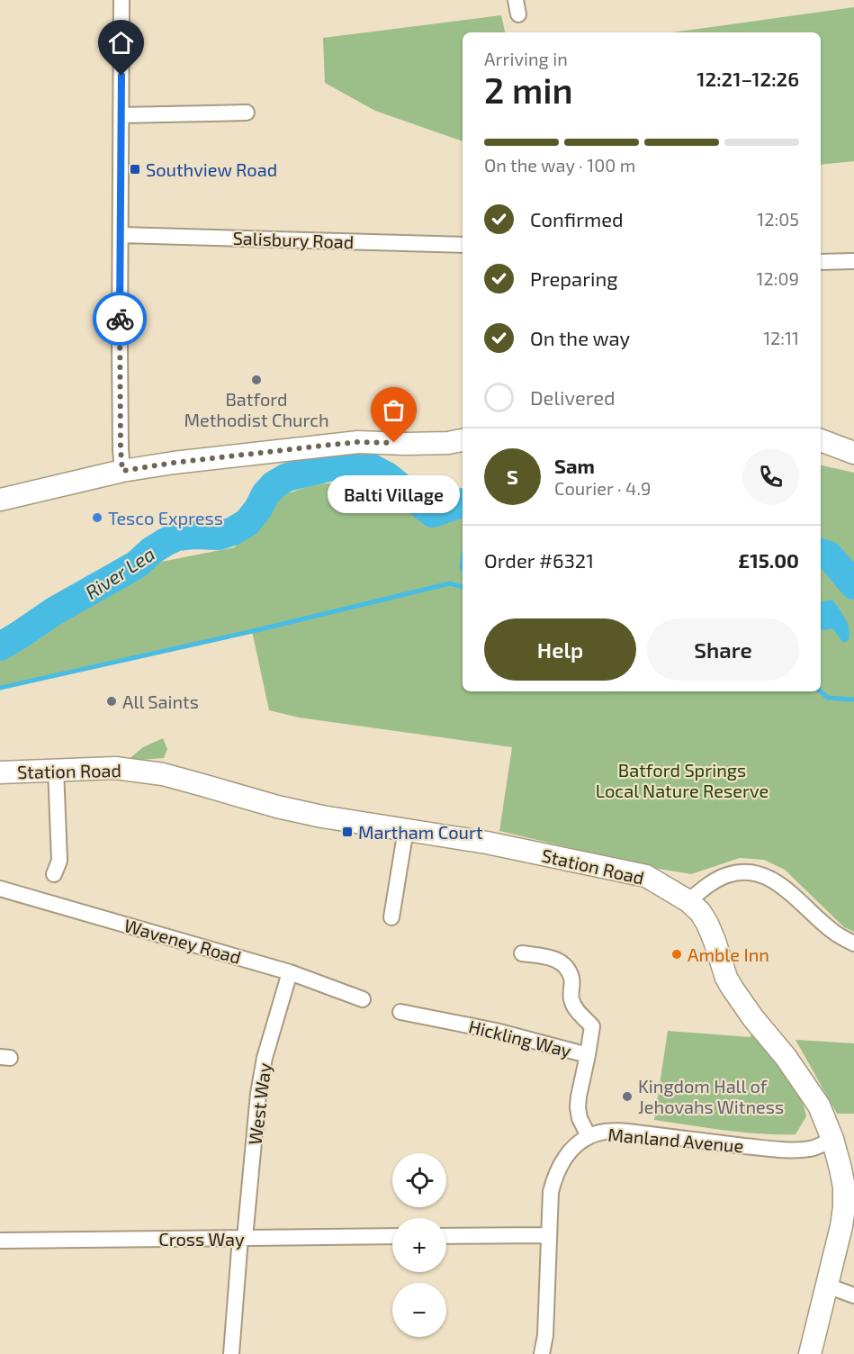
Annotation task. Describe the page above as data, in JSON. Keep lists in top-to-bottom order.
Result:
{
  "streets": {
    "main road": ["Station Road"],
    "street": [
      "Salisbury Road",
      "Waveney Road",
      "Hickling Way",
      "West Way",
      "Manland Avenue",
      "Cross Way"
    ]
  },
  "crossings": [
    ["Station Road", "Manland Avenue"],
    ["Waveney Road", "West Way"],
    ["Hickling Way", "Manland Avenue"],
    ["West Way", "Cross Way"]
  ],
  "water": ["River Lea"],
  "parks": ["Batford Springs Local Nature Reserve"],
  "places": {
    "transit": ["Southview Road", "Martham Court"],
    "other": [
      "Batford Methodist Church",
      "Balti Village",
      "Tesco Express",
      "All Saints",
      "Amble Inn",
      "Kingdom Hall of Jehovahs Witness"
    ]
  },
  "page": {
    "heading": ["2 min", "Arriving in", "12:21–12:26"],
    "panel": [
      "Sam",
      "Courier · 4.9",
      "Order #6321",
      "£15.00"
    ],
    "bar": "On the way · 100 m",
    "list": [
      ["Confirmed", "12:05"],
      ["Preparing", "12:09"],
      ["On the way", "12:11"],
      "Delivered"
    ],
    "round": "S",
    "bubble": "Balti Village",
    "buttons": ["Help", "Share"],
    "map_buttons": ["+", "−"]
  }
}
